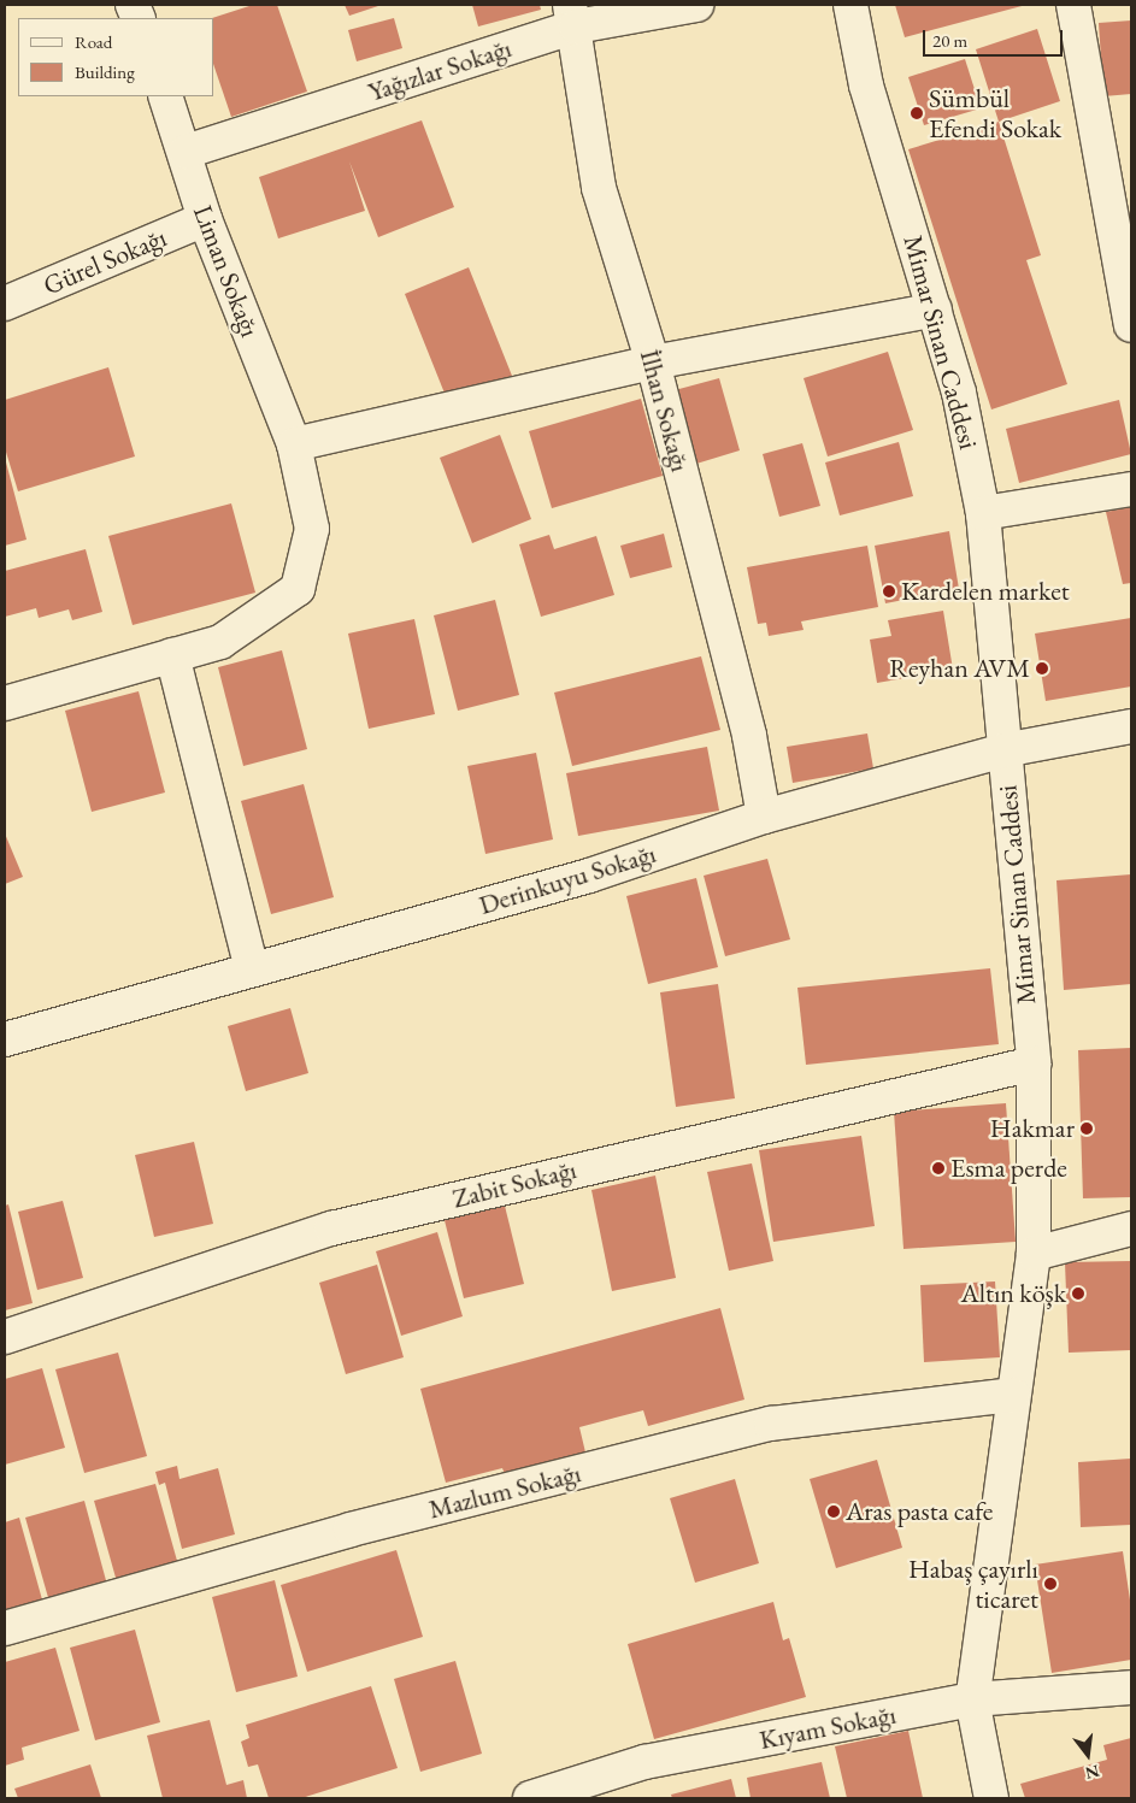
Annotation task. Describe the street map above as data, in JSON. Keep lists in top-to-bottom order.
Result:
{
  "streets": {
    "street": [
      "Yağızlar Sokağı",
      "Gürel Sokağı",
      "Liman Sokağı",
      "Mimar Sinan Caddesi",
      "İlhan Sokağı",
      "Derinkuyu Sokağı",
      "Zabit Sokağı",
      "Mazlum Sokağı",
      "Kıyam Sokağı"
    ]
  },
  "crossings": [
    ["Yağızlar Sokağı", "Liman Sokağı"],
    ["Yağızlar Sokağı", "İlhan Sokağı"],
    ["Gürel Sokağı", "Liman Sokağı"],
    ["Mimar Sinan Caddesi", "Derinkuyu Sokağı"],
    ["Mimar Sinan Caddesi", "Zabit Sokağı"],
    ["Mimar Sinan Caddesi", "Mazlum Sokağı"],
    ["Mimar Sinan Caddesi", "Kıyam Sokağı"],
    ["İlhan Sokağı", "Derinkuyu Sokağı"]
  ],
  "places": [
    "Sümbül Efendi Sokak",
    "Kardelen market",
    "Reyhan AVM",
    "Hakmar",
    "Esma perde",
    "Altın köşk",
    "Aras pasta cafe",
    "Habaş çayırlı ticaret"
  ],
  "legend": ["Road", "Building"],
  "scale_bar": "20 m",
  "north": "bottom"
}
